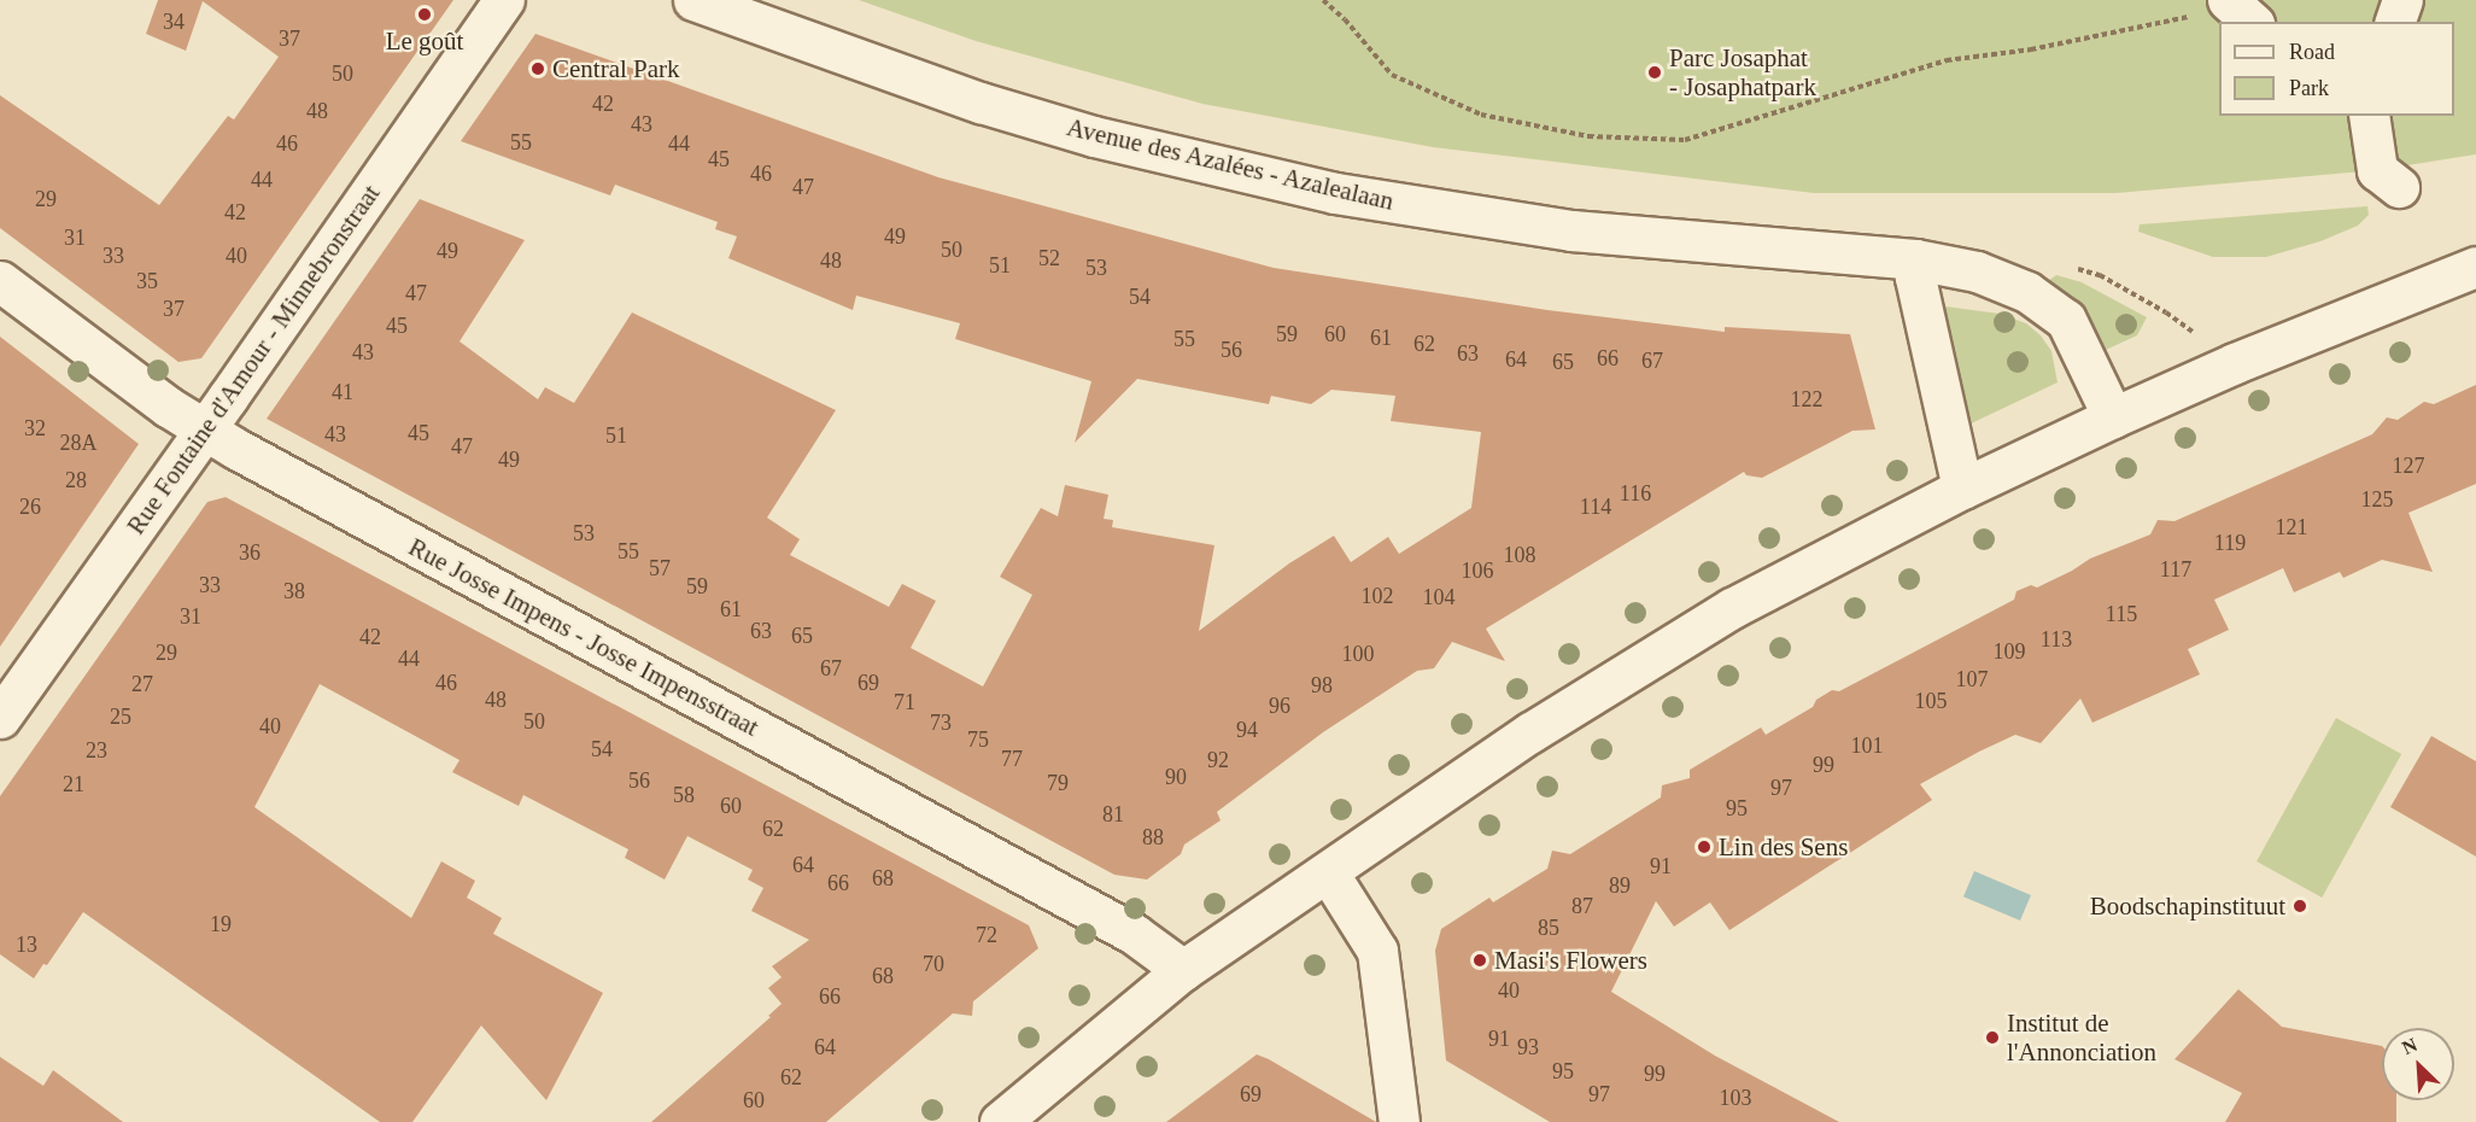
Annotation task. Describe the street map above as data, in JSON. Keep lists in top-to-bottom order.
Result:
{
  "streets": {
    "street": ["Avenue des Azalées - Azalealaan", "Rue Fontaine d'Amour - Minnebronstraat", "Rue Josse Impens - Josse Impensstraat"]
  },
  "crossings": [
    ["Rue Fontaine d'Amour - Minnebronstraat", "Rue Josse Impens - Josse Impensstraat"]
  ],
  "places": [
    "Le goût",
    "Central Park",
    "Parc Josaphat - Josaphatpark",
    "Lin des Sens",
    "Boodschapinstituut",
    "Masi's Flowers",
    "Institut de l'Annonciation"
  ],
  "house_numbers": [
    "34",
    "37",
    "50",
    "42",
    "48",
    "43",
    "55",
    "46",
    "44",
    "45",
    "46",
    "44",
    "47",
    "29",
    "42",
    "49",
    "31",
    "50",
    "49",
    "33",
    "40",
    "52",
    "48",
    "51",
    "53",
    "35",
    "47",
    "54",
    "37",
    "45",
    "59",
    "60",
    "61",
    "55",
    "62",
    "56",
    "43",
    "63",
    "66",
    "64",
    "67",
    "65",
    "41",
    "122",
    "32",
    "45",
    "43",
    "51",
    "28A",
    "47",
    "49",
    "127",
    "28",
    "116",
    "125",
    "26",
    "114",
    "121",
    "53",
    "119",
    "55",
    "36",
    "108",
    "57",
    "117",
    "106",
    "33",
    "59",
    "38",
    "102",
    "104",
    "61",
    "115",
    "31",
    "63",
    "65",
    "42",
    "113",
    "109",
    "29",
    "100",
    "44",
    "67",
    "107",
    "46",
    "69",
    "27",
    "98",
    "48",
    "105",
    "71",
    "96",
    "25",
    "50",
    "73",
    "40",
    "94",
    "75",
    "101",
    "54",
    "23",
    "77",
    "92",
    "99",
    "90",
    "56",
    "79",
    "21",
    "97",
    "58",
    "60",
    "95",
    "81",
    "62",
    "88",
    "64",
    "91",
    "68",
    "66",
    "89",
    "87",
    "19",
    "85",
    "72",
    "13",
    "70",
    "68",
    "40",
    "66",
    "91",
    "64",
    "93",
    "95",
    "99",
    "62",
    "69",
    "97",
    "103",
    "60"
  ],
  "legend": ["Road", "Park"],
  "north": "top left"
}
